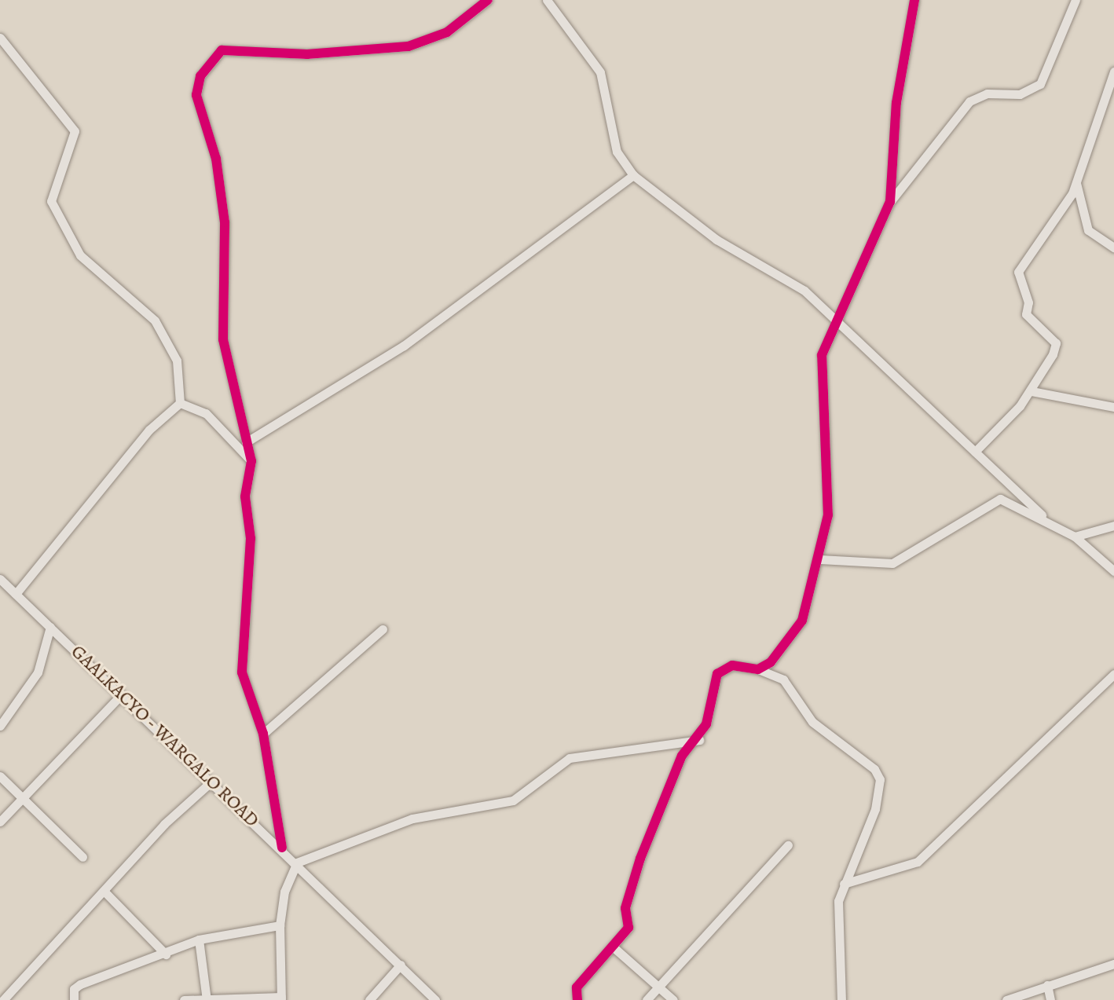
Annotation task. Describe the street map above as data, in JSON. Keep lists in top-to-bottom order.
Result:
{
  "streets": {
    "street": ["GAALKACYO - WARGALO ROAD"]
  }
}
